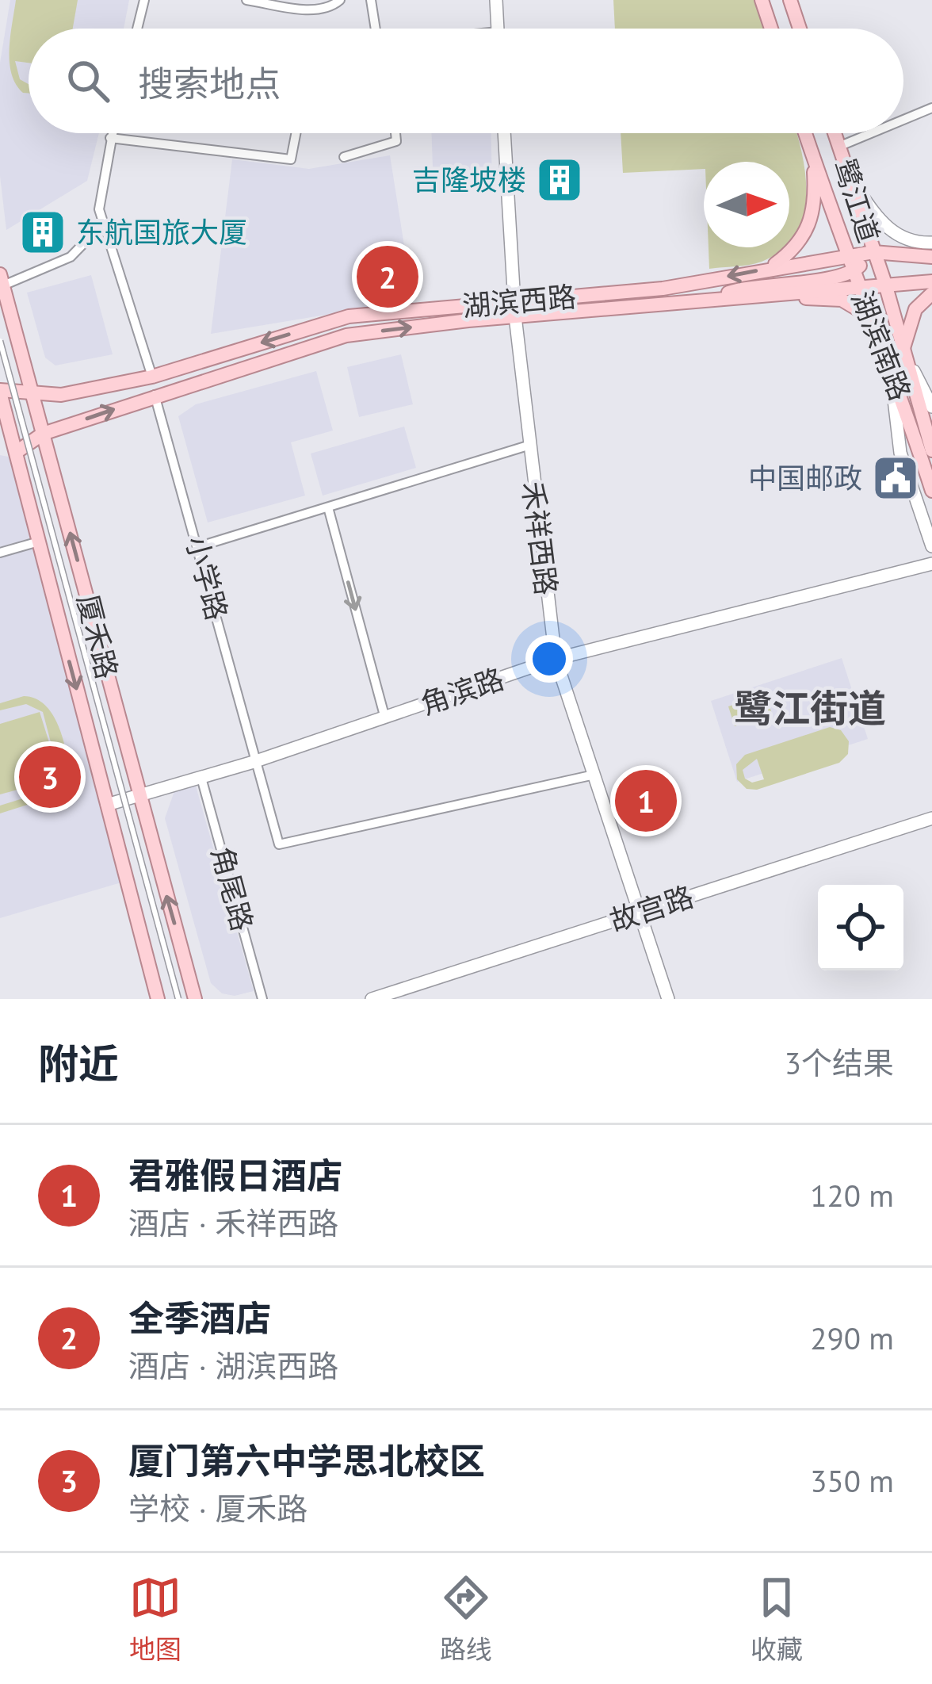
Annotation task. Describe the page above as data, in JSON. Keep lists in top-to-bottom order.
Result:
{
  "streets": {
    "main road": [
      "鹭江道",
      "湖滨西路",
      "湖滨南路",
      "厦禾路"
    ],
    "street": [
      "禾祥西路",
      "小学路",
      "角滨路",
      "角尾路",
      "故宫路"
    ]
  },
  "crossings": [
    ["鹭江道", "湖滨西路"],
    ["鹭江道", "湖滨南路"],
    ["湖滨西路", "湖滨南路"],
    ["湖滨西路", "禾祥西路"],
    ["湖滨西路", "小学路"],
    ["湖滨西路", "厦禾路"],
    ["禾祥西路", "小学路"],
    ["禾祥西路", "角滨路"],
    ["禾祥西路", "故宫路"],
    ["小学路", "角滨路"],
    ["厦禾路", "角滨路"],
    ["角滨路", "角尾路"]
  ],
  "districts": ["鹭江街道"],
  "places": {
    "building": ["吉隆坡楼", "东航国旅大厦"],
    "public building": ["中国邮政"]
  },
  "north": "right",
  "page": {
    "search": "搜索地点",
    "pins": ["2", "3", "1"],
    "heading": ["附近", "3个结果"],
    "list": [
      {
        "mark": "1",
        "name": "君雅假日酒店",
        "note": "酒店 · 禾祥西路",
        "value": "120 m"
      },
      {
        "mark": "2",
        "name": "全季酒店",
        "note": "酒店 · 湖滨西路",
        "value": "290 m"
      },
      {
        "mark": "3",
        "name": "厦门第六中学思北校区",
        "note": "学校 · 厦禾路",
        "value": "350 m"
      }
    ],
    "nav": ["地图", "路线", "收藏"]
  }
}
